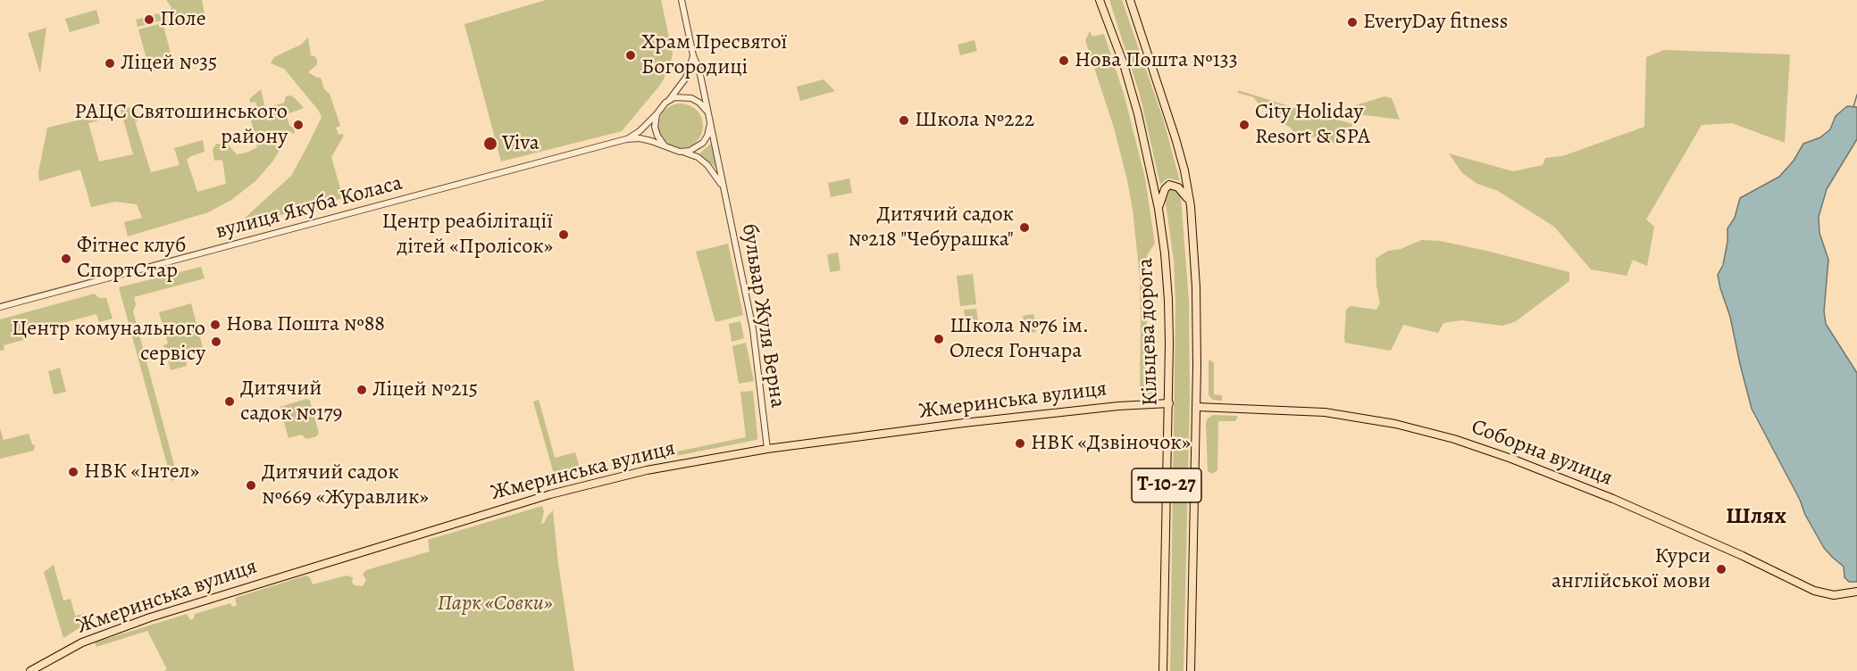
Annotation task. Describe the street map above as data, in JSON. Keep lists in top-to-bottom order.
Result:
{
  "streets": {
    "highway": ["Кільцева дорога", "Т-10-27"],
    "main road": ["Жмеринська вулиця", "Соборна вулиця"],
    "street": ["вулиця Якуба Коласа", "бульвар Жуля Верна"]
  },
  "crossings": [
    ["вулиця Якуба Коласа", "бульвар Жуля Верна"],
    ["бульвар Жуля Верна", "Жмеринська вулиця"],
    ["Кільцева дорога", "Жмеринська вулиця"],
    ["Соборна вулиця", "Т-10-27"]
  ],
  "districts": ["Шлях"],
  "parks": ["Парк «Совки»"],
  "places": [
    "Поле",
    "EveryDay fitness",
    "Храм Пресвятої Богородиці",
    "Нова Пошта №133",
    "Ліцей №35",
    "Школа №222",
    "РАЦС Святошинського району",
    "City Holiday Resort & SPA",
    "Viva",
    "Дитячий садок №218 \"Чебурашка\"",
    "Центр реабілітації дітей «Пролісок»",
    "Фітнес клуб СпортСтар",
    "Нова Пошта №88",
    "Школа №76 ім. Олеся Гончара",
    "Центр комунального сервісу",
    "Ліцей №215",
    "Дитячий садок №179",
    "НВК «Дзвіночок»",
    "НВК «Інтел»",
    "Дитячий садок №669 «Журавлик»",
    "Курси англійської мови"
  ]
}
